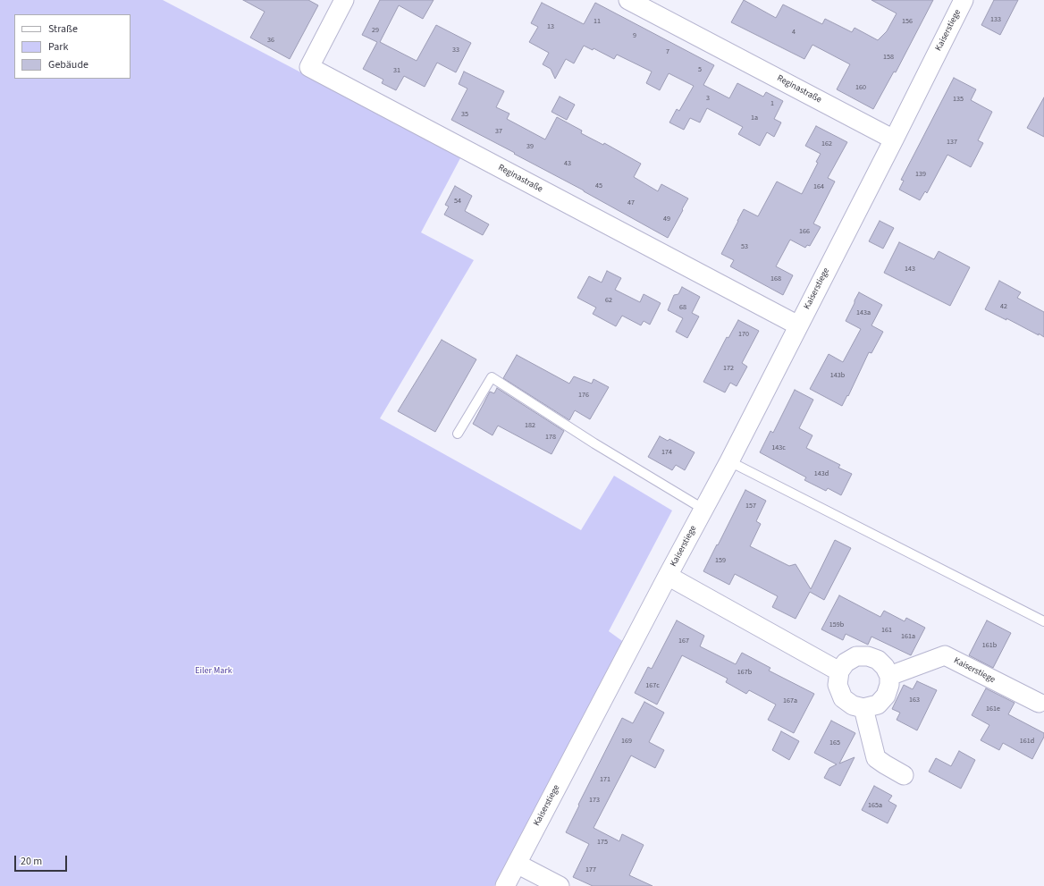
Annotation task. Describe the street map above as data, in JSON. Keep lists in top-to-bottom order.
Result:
{
  "streets": {
    "street": ["Kaiserstiege", "Reginastraße"]
  },
  "crossings": [
    ["Kaiserstiege", "Reginastraße"]
  ],
  "parks": ["Eiler Mark"],
  "house_numbers": [
    "133",
    "11",
    "156",
    "13",
    "29",
    "4",
    "9",
    "36",
    "33",
    "7",
    "158",
    "5",
    "31",
    "160",
    "3",
    "135",
    "1",
    "35",
    "1a",
    "37",
    "137",
    "162",
    "39",
    "43",
    "139",
    "45",
    "164",
    "54",
    "47",
    "49",
    "166",
    "53",
    "143",
    "168",
    "62",
    "42",
    "68",
    "143a",
    "170",
    "172",
    "143b",
    "176",
    "182",
    "178",
    "143c",
    "174",
    "143d",
    "157",
    "159",
    "159b",
    "161",
    "161a",
    "167",
    "161b",
    "167b",
    "167c",
    "163",
    "167a",
    "161e",
    "169",
    "161d",
    "165",
    "171",
    "173",
    "165a",
    "175",
    "177"
  ],
  "legend": ["Straße", "Park", "Gebäude"],
  "scale_bar": "20 m"
}
